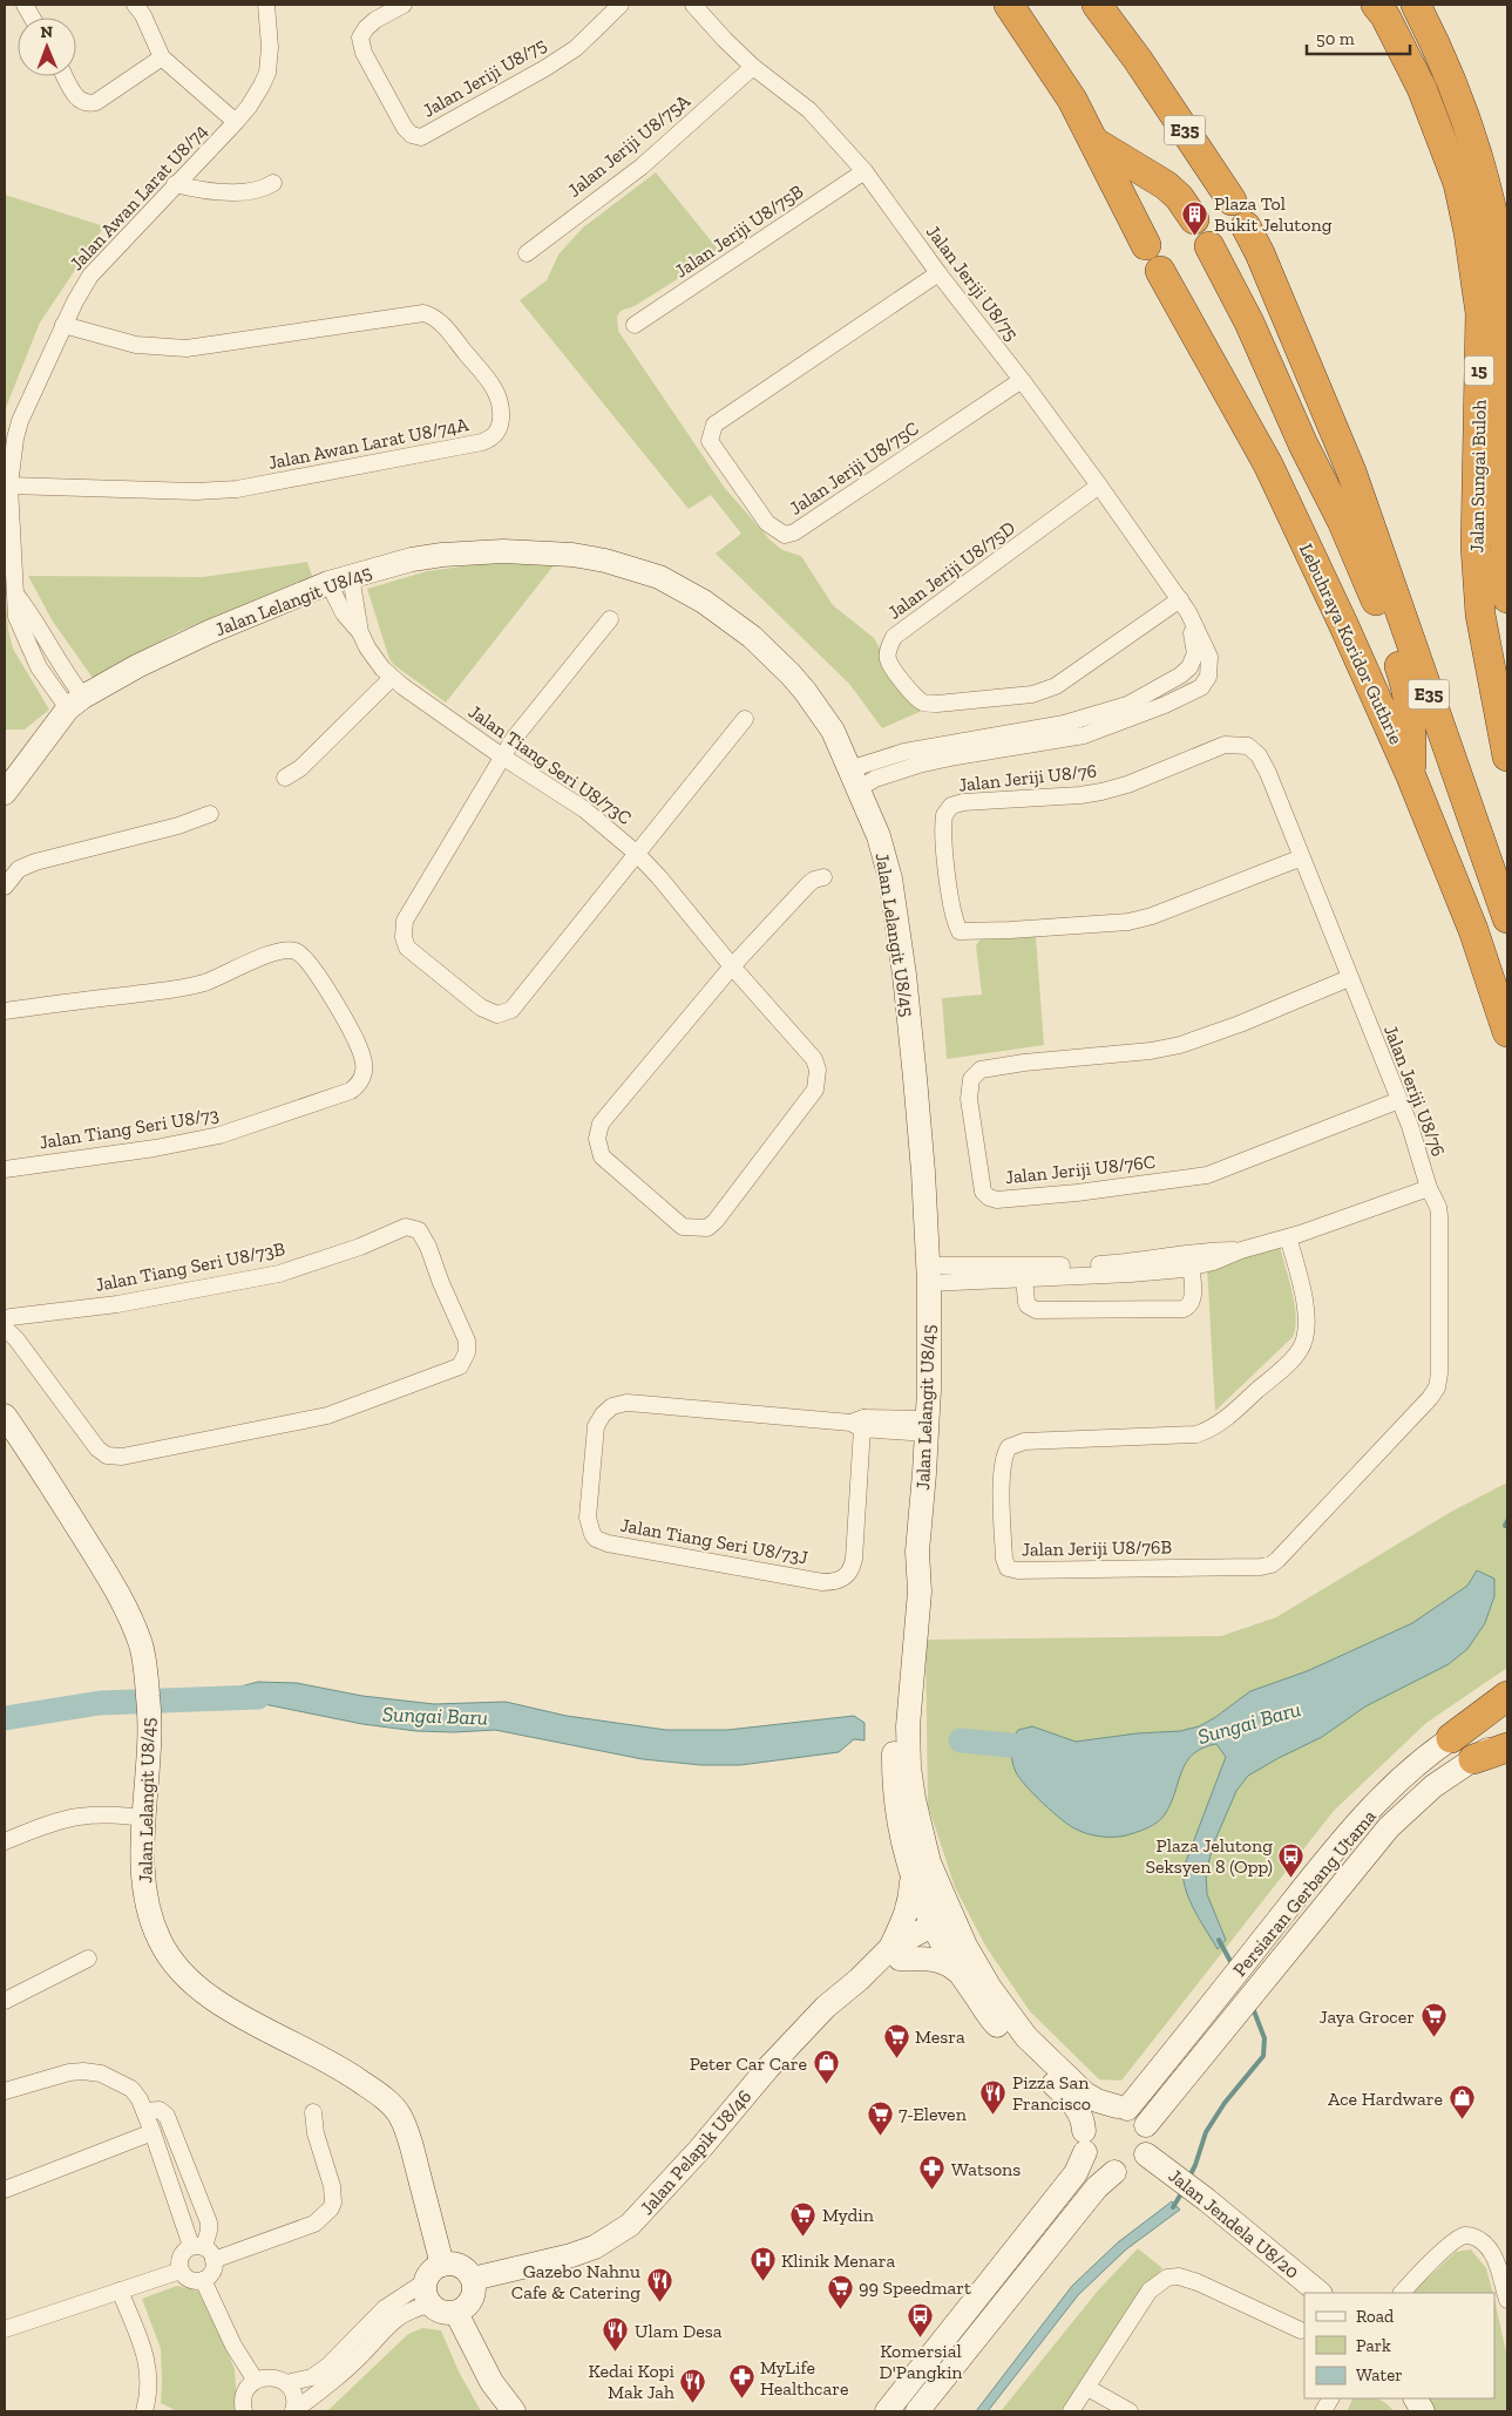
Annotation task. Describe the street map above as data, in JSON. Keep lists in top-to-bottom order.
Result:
{
  "streets": {
    "highway": [
      "E35",
      "15",
      "Jalan Sungai Buloh",
      "Lebuhraya Koridor Guthrie"
    ],
    "street": [
      "Jalan Jeriji U8/75",
      "Jalan Jeriji U8/75A",
      "Jalan Awan Larat U8/74",
      "Jalan Jeriji U8/75B",
      "Jalan Awan Larat U8/74A",
      "Jalan Jeriji U8/75C",
      "Jalan Jeriji U8/75D",
      "Jalan Lelangit U8/45",
      "Jalan Tiang Seri U8/73C",
      "Jalan Jeriji U8/76",
      "Jalan Tiang Seri U8/73",
      "Jalan Jeriji U8/76C",
      "Jalan Tiang Seri U8/73B",
      "Jalan Tiang Seri U8/73J",
      "Jalan Jeriji U8/76B",
      "Persiaran Gerbang Utama",
      "Jalan Pelapik U8/46",
      "Jalan Jendela U8/20"
    ]
  },
  "crossings": [
    ["Jalan Jeriji U8/75", "Jalan Jeriji U8/75A"],
    ["Jalan Jeriji U8/75", "Jalan Jeriji U8/75B"],
    ["Jalan Jeriji U8/75", "Jalan Jeriji U8/75C"],
    ["Jalan Jeriji U8/75", "Jalan Jeriji U8/75D"],
    ["Jalan Jeriji U8/75", "Jalan Lelangit U8/45"],
    ["Jalan Awan Larat U8/74", "Jalan Awan Larat U8/74A"],
    ["Jalan Awan Larat U8/74", "Jalan Lelangit U8/45"],
    ["Jalan Lelangit U8/45", "Jalan Tiang Seri U8/73C"],
    ["Jalan Lelangit U8/45", "Jalan Tiang Seri U8/73J"],
    ["Jalan Lelangit U8/45", "Persiaran Gerbang Utama"],
    ["Jalan Lelangit U8/45", "Jalan Pelapik U8/46"],
    ["Jalan Lelangit U8/45", "Jalan Jendela U8/20"],
    ["Jalan Jeriji U8/76", "Jalan Jeriji U8/76C"],
    ["Jalan Jeriji U8/76", "Jalan Jeriji U8/76B"],
    ["Persiaran Gerbang Utama", "Jalan Jendela U8/20"]
  ],
  "water": ["Sungai Baru"],
  "places": {
    "building": ["Plaza Tol Bukit Jelutong"],
    "bus stop": ["Plaza Jelutong Seksyen 8 (Opp)", "Komersial D'Pangkin"],
    "supermarket": [
      "Jaya Grocer",
      "Mesra",
      "7-Eleven",
      "Mydin",
      "99 Speedmart"
    ],
    "shop": ["Peter Car Care", "Ace Hardware"],
    "restaurant": [
      "Pizza San Francisco",
      "Gazebo Nahnu Cafe & Catering",
      "Ulam Desa",
      "Kedai Kopi Mak Jah"
    ],
    "pharmacy": ["Watsons", "MyLife Healthcare"],
    "hospital": ["Klinik Menara"]
  },
  "legend": ["Road", "Park", "Water"],
  "scale_bar": "50 m",
  "north": "top"
}
